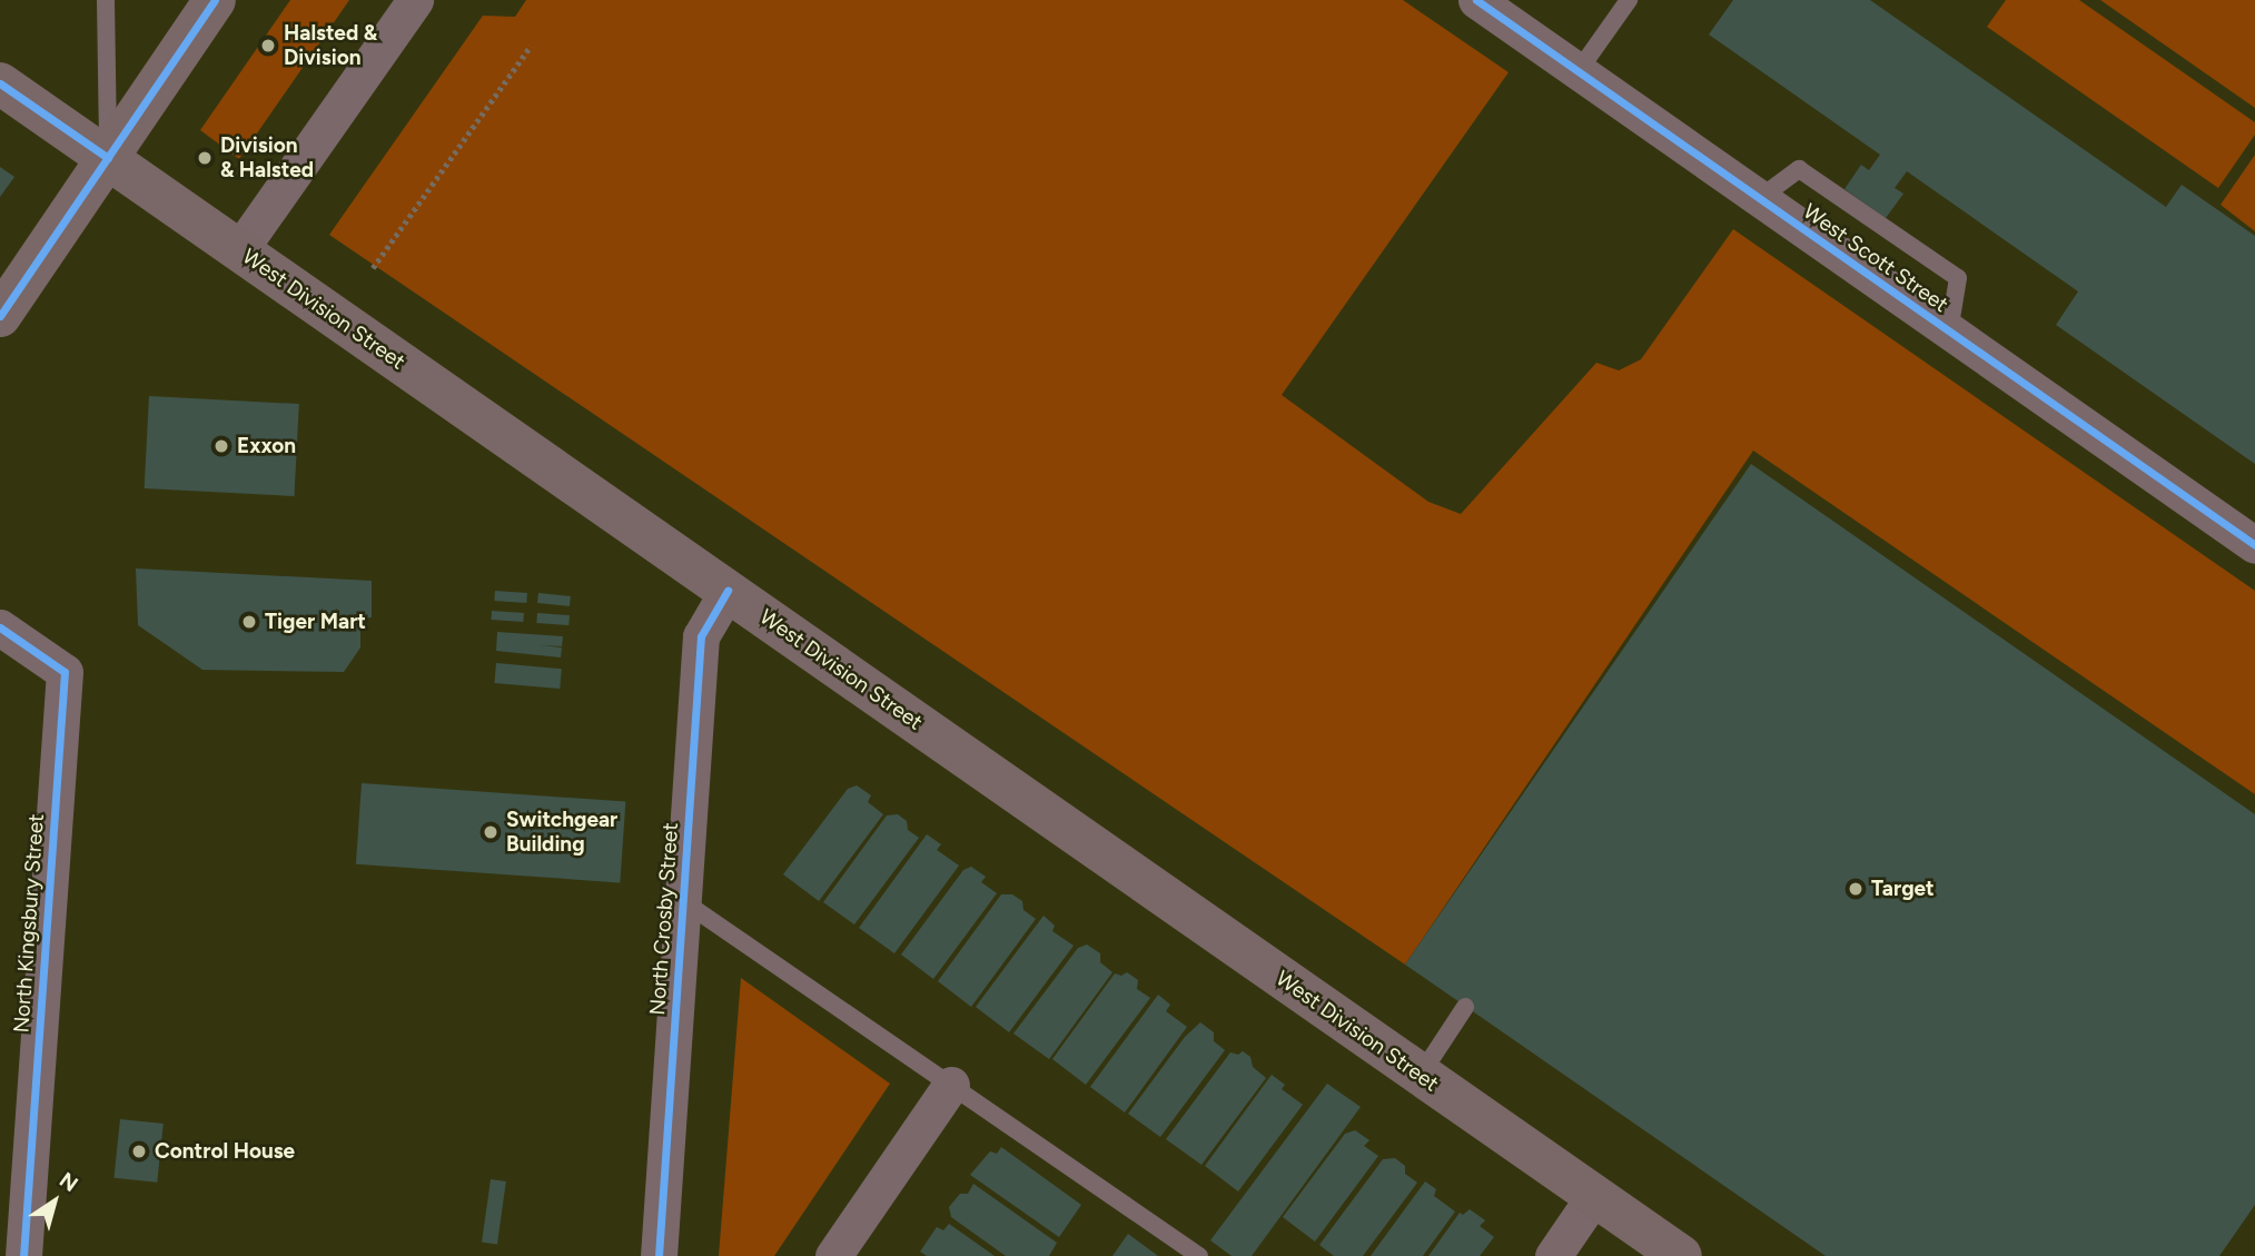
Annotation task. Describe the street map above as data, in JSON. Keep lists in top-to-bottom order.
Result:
{
  "streets": {
    "main road": ["West Division Street"],
    "street": ["West Scott Street", "North Crosby Street", "North Kingsbury Street"]
  },
  "crossings": [
    ["West Division Street", "North Crosby Street"]
  ],
  "places": [
    "Halsted & Division",
    "Division & Halsted",
    "Exxon",
    "Tiger Mart",
    "Switchgear Building",
    "Target",
    "Control House"
  ],
  "north": "top right"
}
